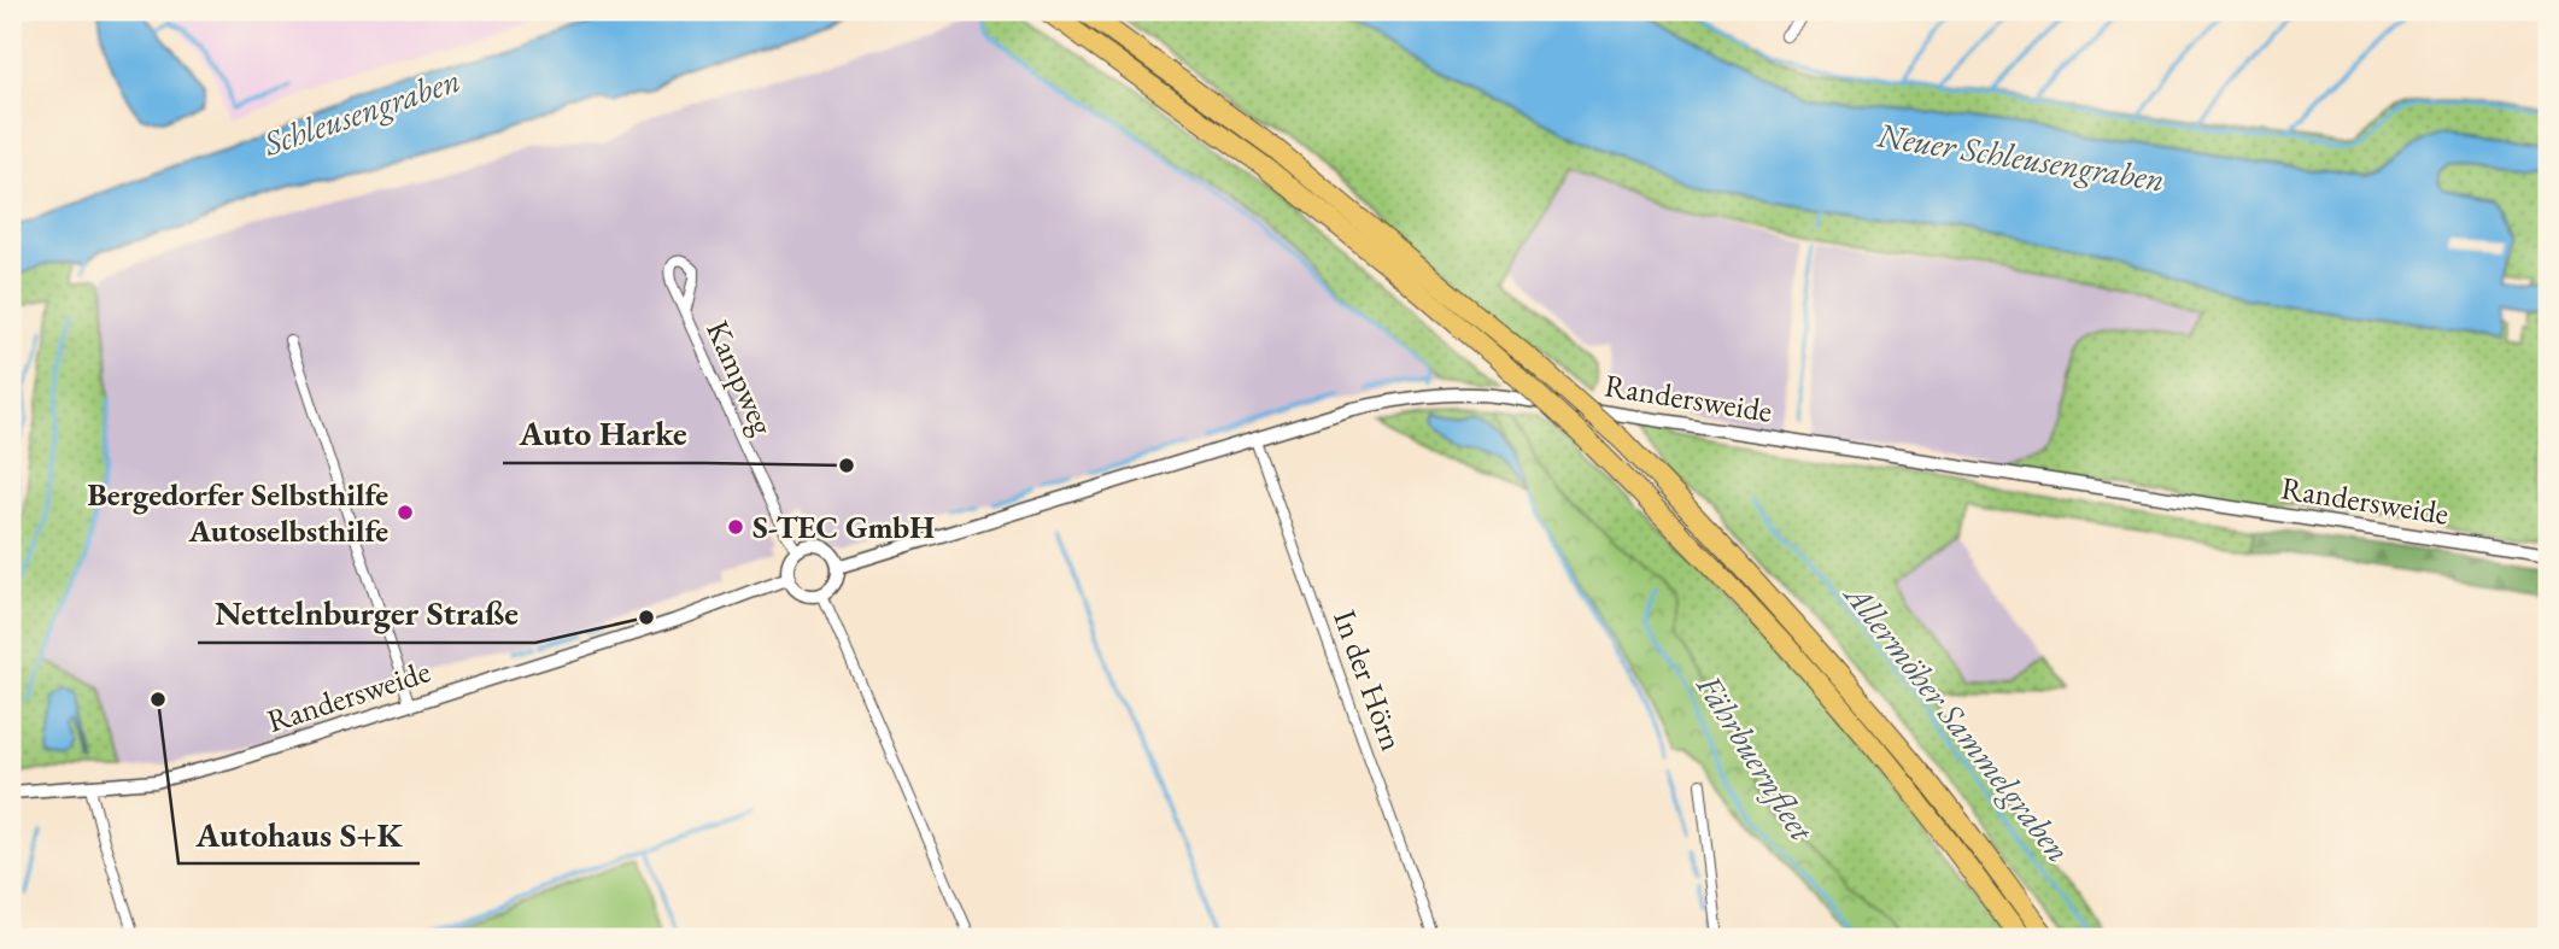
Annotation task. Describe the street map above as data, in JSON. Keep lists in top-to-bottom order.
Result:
{
  "streets": {
    "street": ["Kampweg", "Randersweide", "In der Hörn"]
  },
  "crossings": [
    ["Kampweg", "Randersweide"],
    ["Randersweide", "In der Hörn"]
  ],
  "water": [
    "Schleusengraben",
    "Neuer Schleusengraben",
    "Allermöher Sammelgraben",
    "Fährbuernfleet"
  ],
  "places": [
    "Auto Harke",
    "Bergedorfer Selbsthilfe Autoselbsthilfe",
    "S-TEC GmbH",
    "Nettelnburger Straße",
    "Autohaus S+K"
  ]
}
